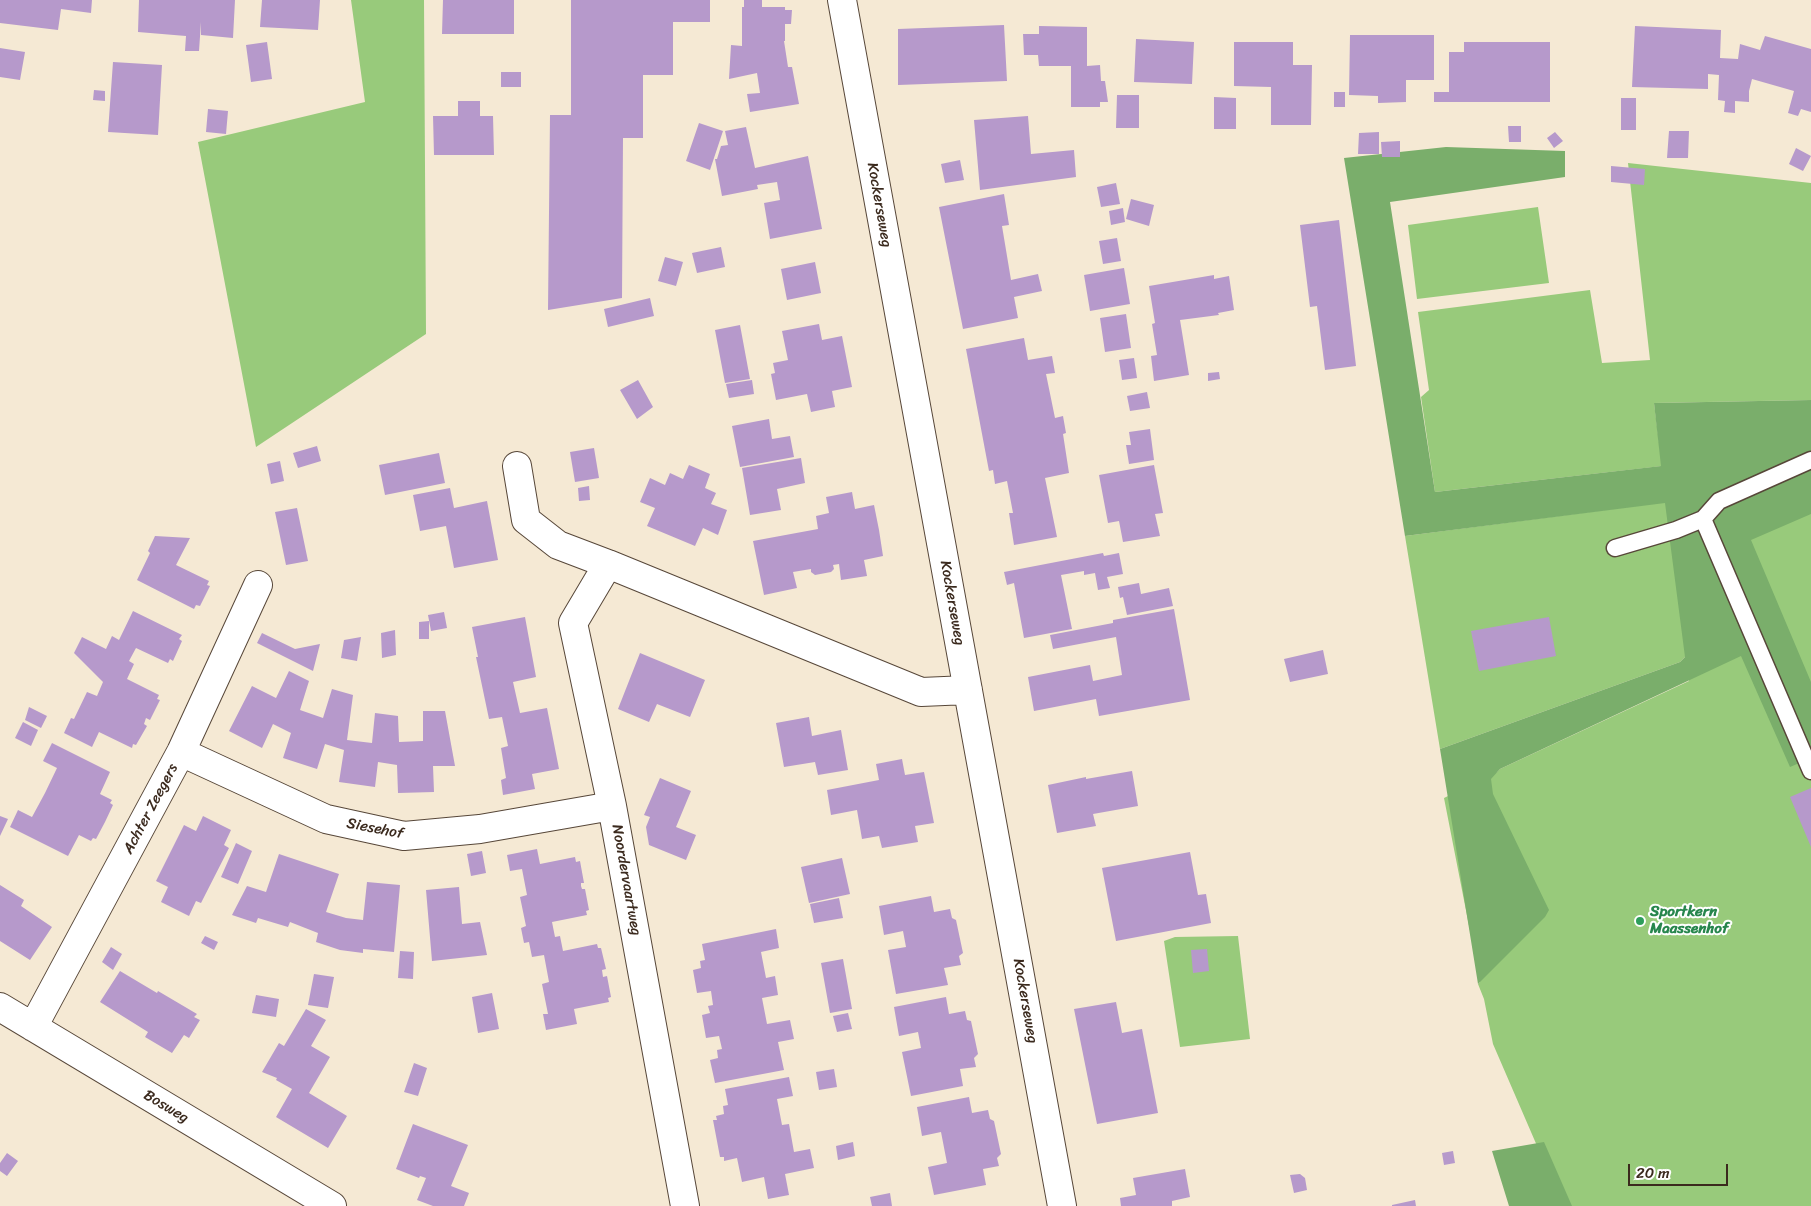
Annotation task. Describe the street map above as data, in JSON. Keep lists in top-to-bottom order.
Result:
{
  "streets": {
    "street": [
      "Kockerseweg",
      "Achter Zeegers",
      "Siesehof",
      "Noordervaartweg",
      "Bosweg"
    ]
  },
  "crossings": [
    ["Achter Zeegers", "Siesehof"],
    ["Achter Zeegers", "Bosweg"],
    ["Siesehof", "Noordervaartweg"]
  ],
  "places": ["Sportkern Maassenhof"],
  "scale_bar": "20 m"
}
